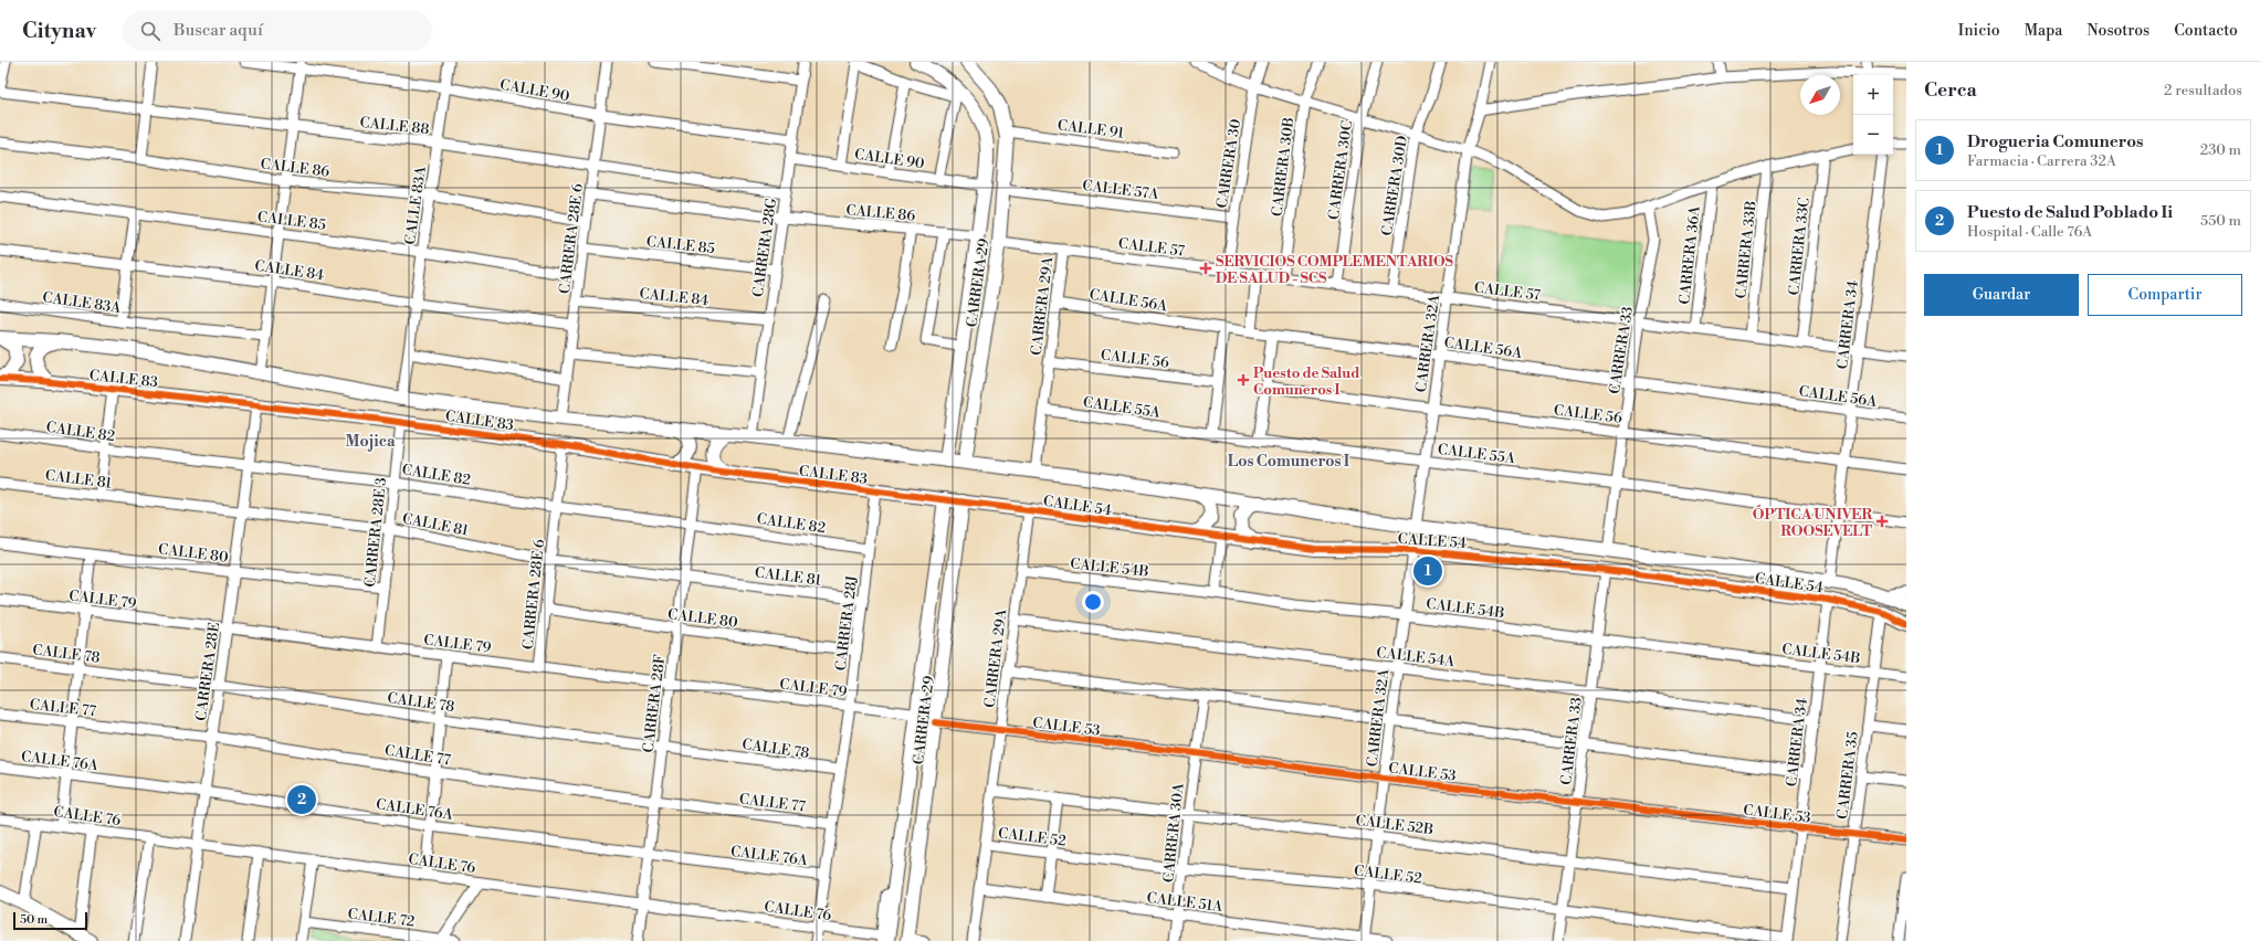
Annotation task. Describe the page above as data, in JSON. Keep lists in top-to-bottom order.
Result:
{
  "streets": {
    "main road": ["CARRERA 29", "CALLE 83", "CALLE 54"],
    "street": [
      "CALLE 90",
      "CALLE 88",
      "CALLE 91",
      "CARRERA 30",
      "CALLE 86",
      "CARRERA 30B",
      "CARRERA 30C",
      "CARRERA 30D",
      "CALLE 57A",
      "CALLE 83A",
      "CALLE 85",
      "CARRERA 28E 6",
      "CALLE 57",
      "CARRERA 33C",
      "CARRERA 28G",
      "CARRERA 33B",
      "CARRERA 36A",
      "CALLE 84",
      "CALLE 56A",
      "CARRERA 29A",
      "CARRERA 34",
      "CARRERA 32A",
      "CARRERA 33",
      "CALLE 56",
      "CALLE 55A",
      "CALLE 82",
      "CALLE 81",
      "CARRERA 28E 3",
      "CALLE 80",
      "CALLE 54B",
      "CALLE 79",
      "CARRERA 28J",
      "CALLE 78",
      "CALLE 54A",
      "CARRERA 28E",
      "CARRERA 28F",
      "CALLE 77",
      "CALLE 53",
      "CALLE 76A",
      "CARRERA 35",
      "CALLE 76",
      "CALLE 52B",
      "CARRERA 30A",
      "CALLE 52",
      "CALLE 51A",
      "CALLE 72"
    ]
  },
  "crossings": [
    ["CALLE 90", "CALLE 83A"],
    ["CALLE 90", "CARRERA 28E 6"],
    ["CALLE 90", "CARRERA 28G"],
    ["CALLE 90", "CARRERA 29"],
    ["CALLE 88", "CALLE 83A"],
    ["CALLE 88", "CARRERA 28E 6"],
    ["CALLE 88", "CARRERA 28G"],
    ["CALLE 91", "CARRERA 29"],
    ["CARRERA 30", "CALLE 57A"],
    ["CARRERA 30", "CALLE 57"],
    ["CALLE 86", "CALLE 83A"],
    ["CALLE 86", "CARRERA 28E 6"],
    ["CALLE 86", "CARRERA 28G"],
    ["CALLE 86", "CARRERA 29"],
    ["CARRERA 30B", "CALLE 57"],
    ["CARRERA 30C", "CALLE 57"],
    ["CARRERA 30D", "CALLE 57"],
    ["CALLE 57A", "CARRERA 29"],
    ["CALLE 83A", "CALLE 85"],
    ["CALLE 83A", "CALLE 84"],
    ["CALLE 83A", "CALLE 83"],
    ["CALLE 85", "CARRERA 28E 6"],
    ["CALLE 85", "CARRERA 28G"],
    ["CARRERA 28E 6", "CALLE 84"],
    ["CARRERA 28E 6", "CALLE 83"],
    ["CARRERA 28E 6", "CALLE 82"],
    ["CARRERA 28E 6", "CALLE 81"],
    ["CARRERA 28E 6", "CALLE 80"],
    ["CARRERA 28E 6", "CALLE 79"],
    ["CALLE 57", "CARRERA 33C"],
    ["CALLE 57", "CARRERA 33B"],
    ["CALLE 57", "CARRERA 36A"],
    ["CALLE 57", "CARRERA 29"],
    ["CALLE 57", "CARRERA 29A"],
    ["CALLE 57", "CARRERA 34"],
    ["CALLE 57", "CARRERA 32A"],
    ["CALLE 57", "CARRERA 33"],
    ["CARRERA 28G", "CALLE 84"],
    ["CARRERA 28G", "CALLE 83"],
    ["CARRERA 29", "CALLE 83"],
    ["CARRERA 29", "CALLE 54"],
    ["CARRERA 29", "CALLE 53"],
    ["CARRERA 29", "CALLE 76"],
    ["CALLE 56A", "CARRERA 29A"],
    ["CALLE 56A", "CARRERA 34"],
    ["CALLE 56A", "CARRERA 32A"],
    ["CALLE 56A", "CARRERA 33"],
    ["CARRERA 29A", "CALLE 56"],
    ["CARRERA 29A", "CALLE 55A"],
    ["CARRERA 29A", "CALLE 54"],
    ["CARRERA 29A", "CALLE 54B"],
    ["CARRERA 29A", "CALLE 54A"],
    ["CARRERA 29A", "CALLE 53"],
    ["CARRERA 29A", "CALLE 52B"],
    ["CARRERA 29A", "CALLE 52"],
    ["CARRERA 29A", "CALLE 51A"],
    ["CARRERA 34", "CALLE 56"],
    ["CARRERA 34", "CALLE 55A"],
    ["CARRERA 34", "CALLE 54"],
    ["CARRERA 34", "CALLE 54B"],
    ["CARRERA 34", "CALLE 54A"],
    ["CARRERA 34", "CALLE 53"],
    ["CARRERA 34", "CALLE 52B"],
    ["CARRERA 34", "CALLE 52"],
    ["CARRERA 32A", "CALLE 56"],
    ["CARRERA 32A", "CALLE 55A"],
    ["CARRERA 32A", "CALLE 54"],
    ["CARRERA 32A", "CALLE 54B"],
    ["CARRERA 32A", "CALLE 54A"],
    ["CARRERA 32A", "CALLE 53"],
    ["CARRERA 32A", "CALLE 52B"],
    ["CARRERA 32A", "CALLE 52"],
    ["CARRERA 32A", "CALLE 51A"],
    ["CARRERA 33", "CALLE 56"],
    ["CARRERA 33", "CALLE 55A"],
    ["CARRERA 33", "CALLE 54"],
    ["CARRERA 33", "CALLE 54B"],
    ["CARRERA 33", "CALLE 54A"],
    ["CARRERA 33", "CALLE 53"],
    ["CARRERA 33", "CALLE 52B"],
    ["CARRERA 33", "CALLE 52"],
    ["CALLE 83", "CALLE 54"],
    ["CALLE 83", "CARRERA 28E 3"],
    ["CALLE 83", "CARRERA 28J"],
    ["CALLE 83", "CARRERA 28E"],
    ["CALLE 83", "CARRERA 28F"],
    ["CALLE 82", "CARRERA 28E 3"],
    ["CALLE 82", "CARRERA 28J"],
    ["CALLE 82", "CARRERA 28E"],
    ["CALLE 82", "CARRERA 28F"],
    ["CALLE 81", "CARRERA 28E 3"],
    ["CALLE 81", "CARRERA 28J"],
    ["CALLE 81", "CARRERA 28E"],
    ["CALLE 81", "CARRERA 28F"],
    ["CALLE 54", "CARRERA 35"],
    ["CARRERA 28E 3", "CALLE 80"],
    ["CARRERA 28E 3", "CALLE 79"],
    ["CALLE 80", "CARRERA 28J"],
    ["CALLE 80", "CARRERA 28E"],
    ["CALLE 80", "CARRERA 28F"],
    ["CALLE 54B", "CARRERA 35"],
    ["CALLE 79", "CARRERA 28J"],
    ["CALLE 79", "CARRERA 28E"],
    ["CALLE 79", "CARRERA 28F"],
    ["CARRERA 28J", "CALLE 78"],
    ["CARRERA 28J", "CALLE 77"],
    ["CARRERA 28J", "CALLE 76A"],
    ["CARRERA 28J", "CALLE 76"],
    ["CALLE 78", "CARRERA 28E"],
    ["CALLE 78", "CARRERA 28F"],
    ["CARRERA 28E", "CALLE 77"],
    ["CARRERA 28E", "CALLE 76A"],
    ["CARRERA 28E", "CALLE 76"],
    ["CARRERA 28F", "CALLE 77"],
    ["CARRERA 28F", "CALLE 76A"],
    ["CARRERA 28F", "CALLE 76"],
    ["CALLE 53", "CARRERA 35"],
    ["CALLE 53", "CARRERA 30A"],
    ["CALLE 52B", "CARRERA 30A"],
    ["CARRERA 30A", "CALLE 52"],
    ["CARRERA 30A", "CALLE 51A"]
  ],
  "districts": ["Mojica", "Los Comuneros I"],
  "places": {
    "health": ["SERVICIOS COMPLEMENTARIOS DE SALUD - SCS", "Puesto de Salud Comuneros I", "ÓPTICA UNIVER ROOSEVELT"]
  },
  "scale_bar": "50 m",
  "north": "bottom left",
  "page": {
    "header": "Citynav",
    "search": "Buscar aquí",
    "nav": [
      "Inicio",
      "Mapa",
      "Nosotros",
      "Contacto"
    ],
    "heading": ["Cerca", "2 resultados"],
    "map_buttons": ["+", "−"],
    "list": [
      {
        "mark": "1",
        "name": "Drogueria Comuneros",
        "note": "Farmacia · Carrera 32A",
        "value": "230 m"
      },
      {
        "mark": "2",
        "name": "Puesto de Salud Poblado Ii",
        "note": "Hospital · Calle 76A",
        "value": "550 m"
      }
    ],
    "buttons": ["Guardar", "Compartir"],
    "pins": ["1", "2"],
    "scale": "50 m"
  }
}
